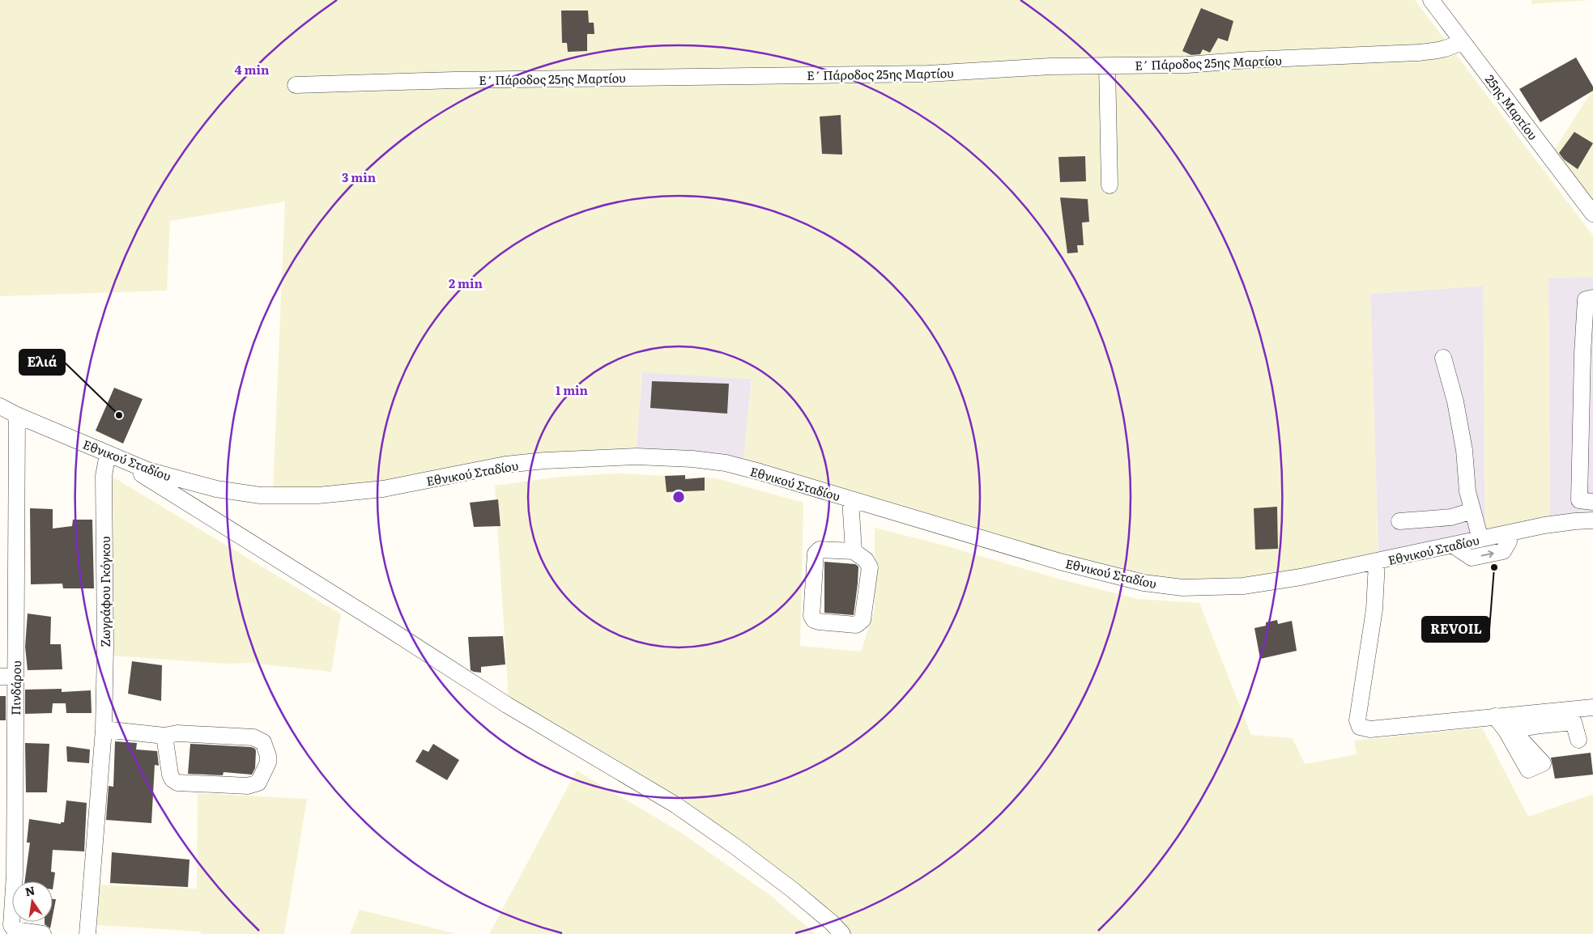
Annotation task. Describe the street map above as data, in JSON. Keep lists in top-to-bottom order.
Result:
{
  "streets": {
    "street": [
      "Ε΄ Πάροδος 25ης Μαρτίου",
      "25ης Μαρτίου",
      "Εθνικού Σταδίου",
      "Ζωγράφου Γκόγκου",
      "Πινδάρου"
    ]
  },
  "crossings": [
    ["Ε΄ Πάροδος 25ης Μαρτίου", "25ης Μαρτίου"],
    ["Εθνικού Σταδίου", "Ζωγράφου Γκόγκου"],
    ["Εθνικού Σταδίου", "Πινδάρου"]
  ],
  "places": ["Ελιά", "REVOIL"],
  "north": "top",
  "rings": [
    "4 min",
    "3 min",
    "2 min",
    "1 min"
  ]
}
